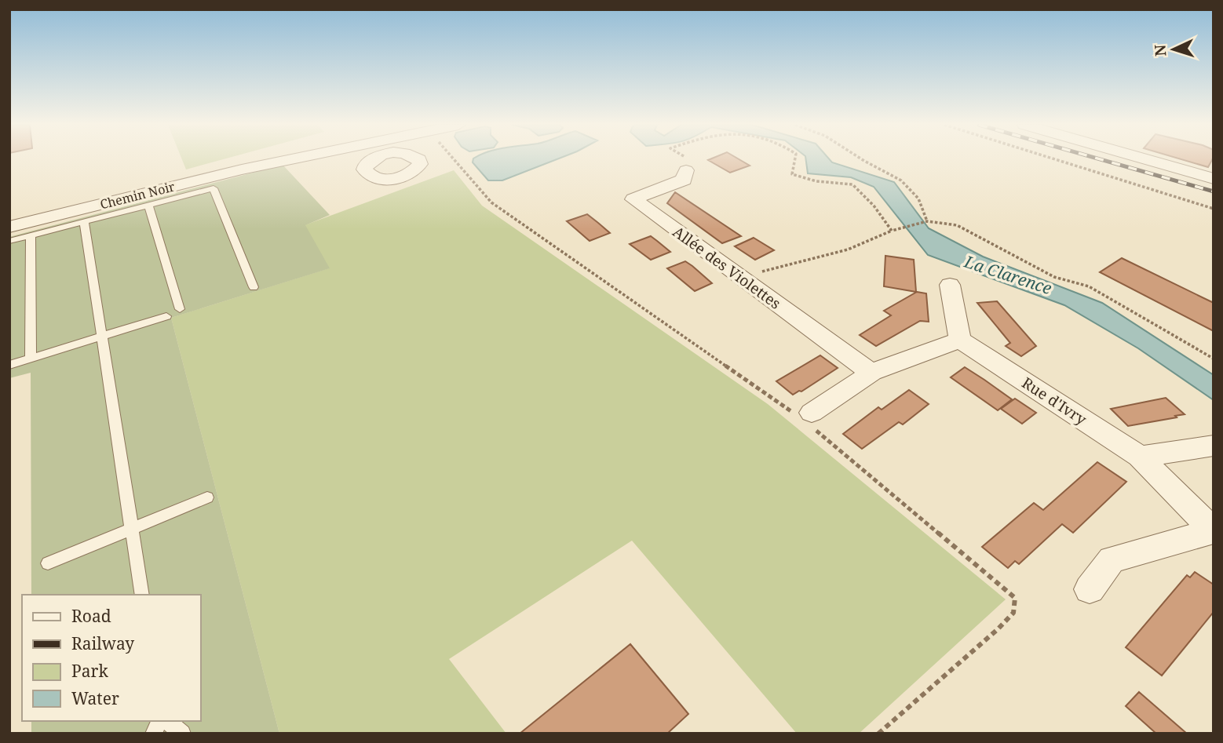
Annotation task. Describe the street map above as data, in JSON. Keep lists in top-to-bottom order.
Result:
{
  "streets": {
    "street": ["Chemin Noir", "Allée des Violettes", "Rue d'Ivry"]
  },
  "water": ["La Clarence"],
  "legend": [
    "Road",
    "Railway",
    "Park",
    "Water"
  ],
  "north": "left"
}
